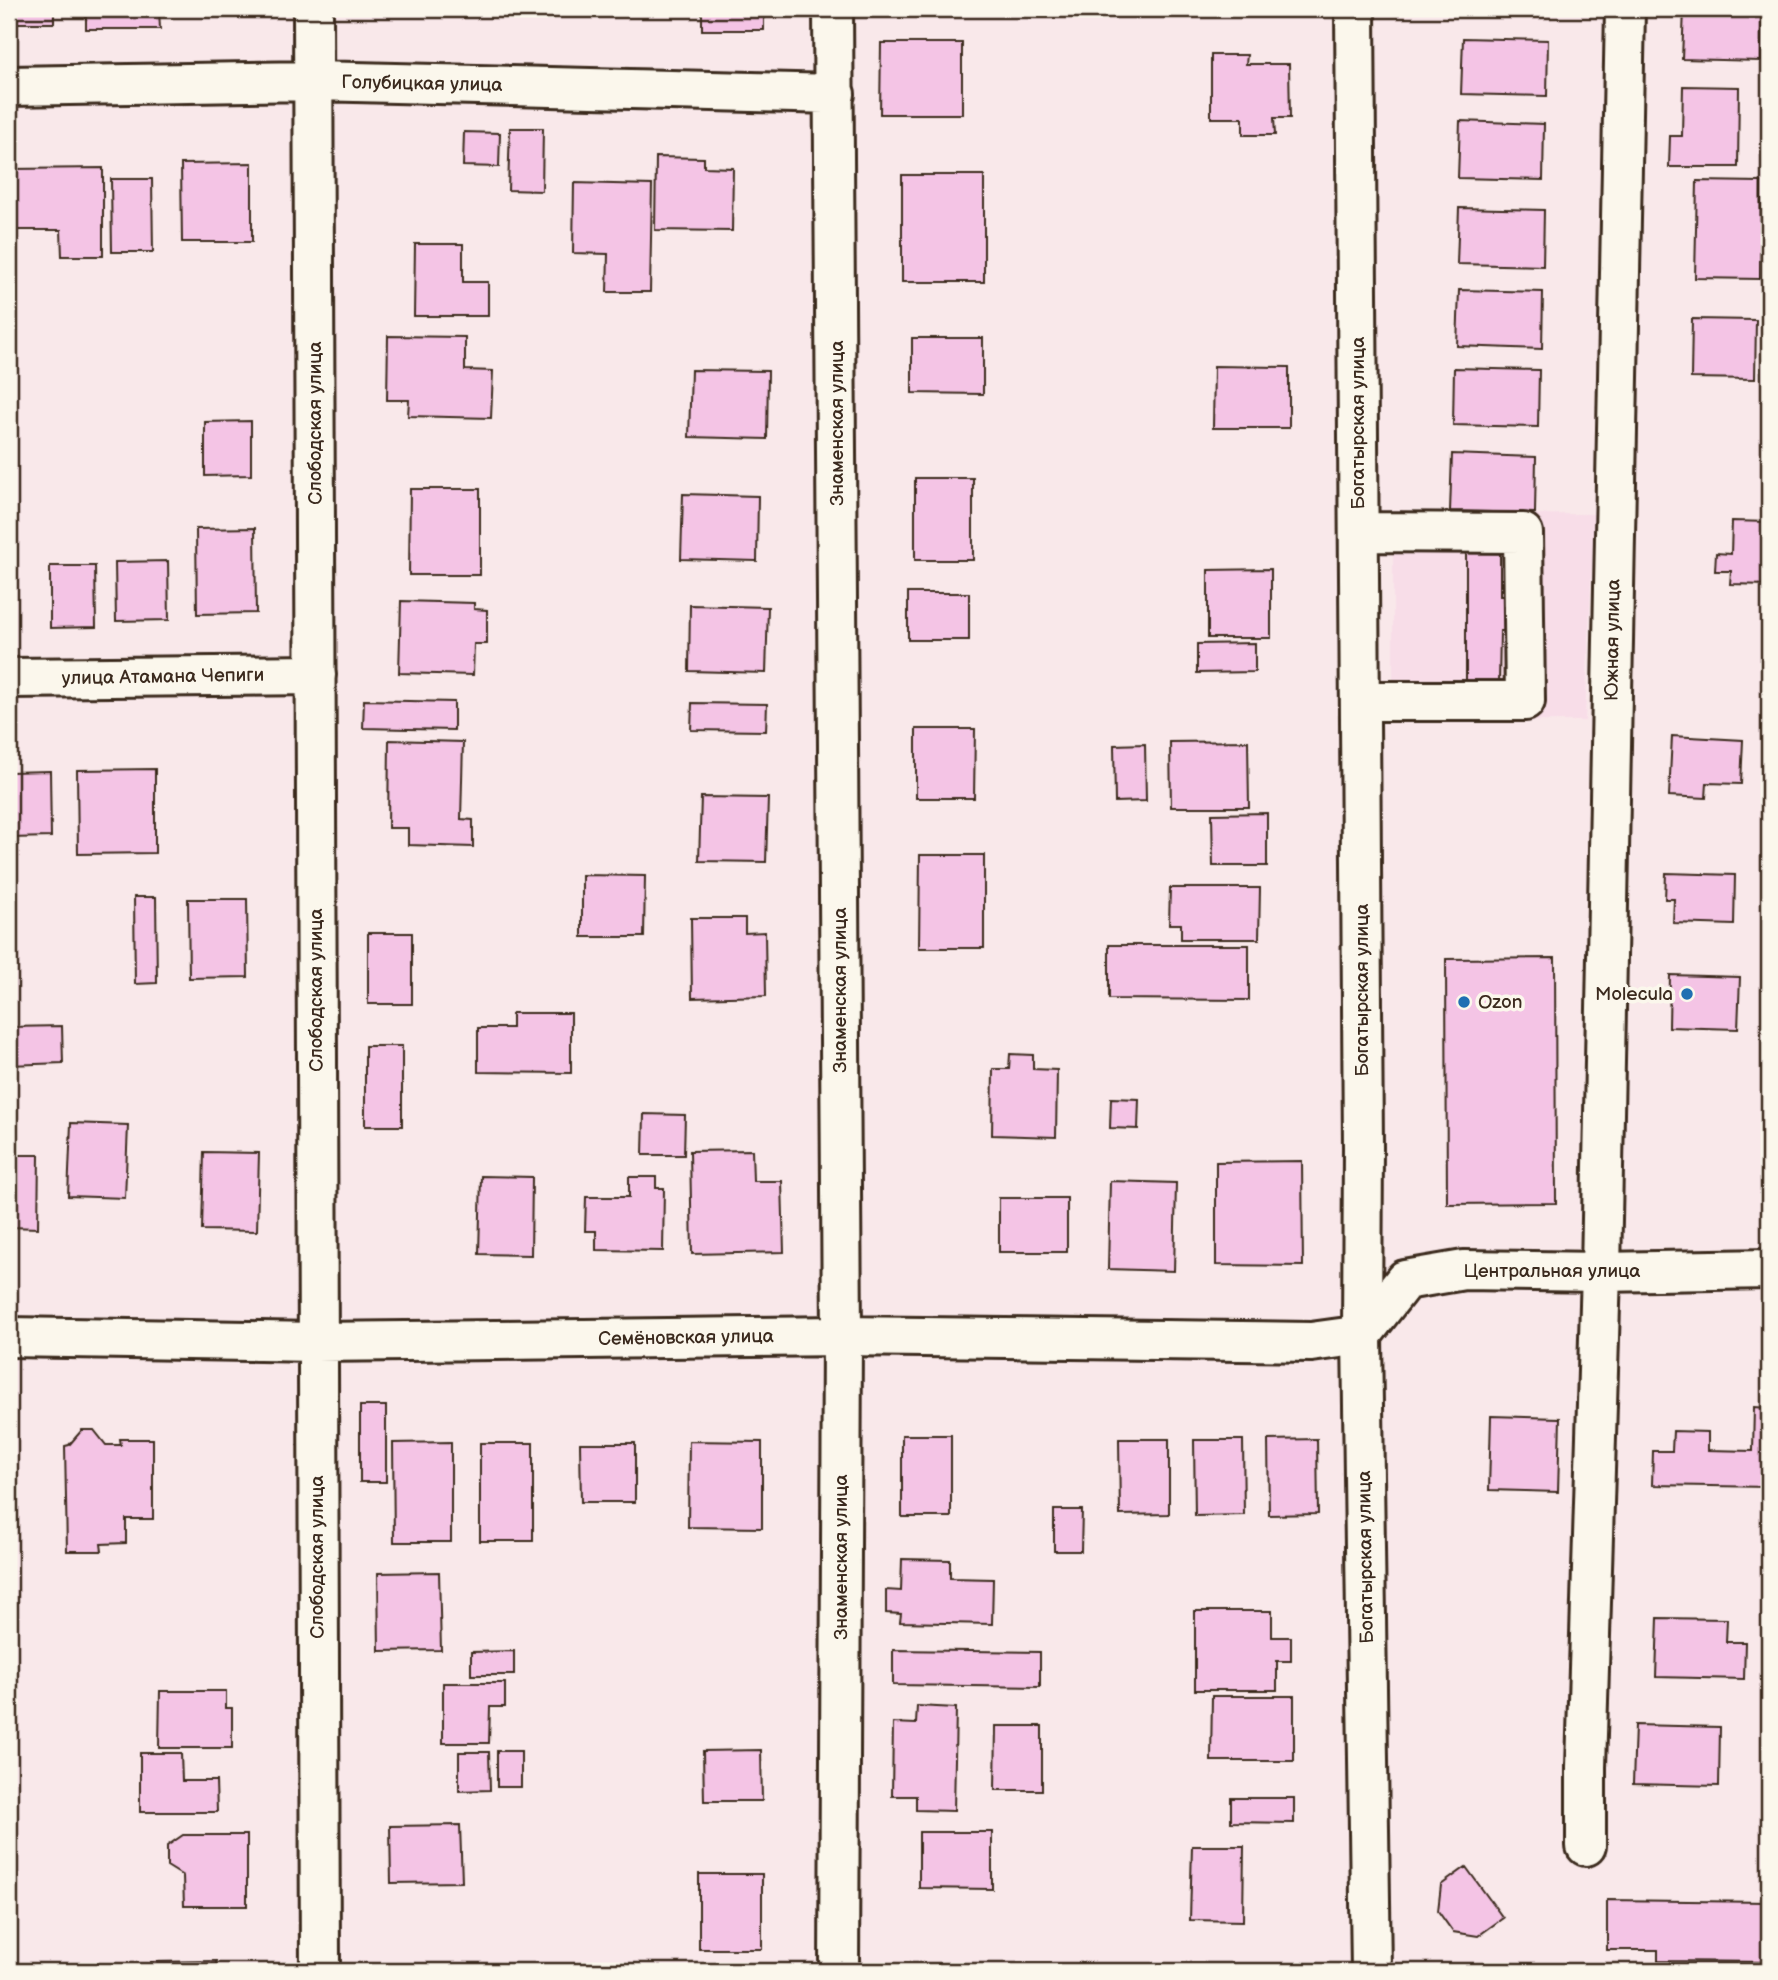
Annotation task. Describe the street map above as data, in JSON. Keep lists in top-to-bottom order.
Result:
{
  "streets": {
    "street": [
      "Голубицкая улица",
      "Слободская улица",
      "Знаменская улица",
      "Богатырская улица",
      "Южная улица",
      "улица Атамана Чепиги",
      "Центральная улица",
      "Семёновская улица"
    ]
  },
  "crossings": [
    ["Голубицкая улица", "Слободская улица"],
    ["Голубицкая улица", "Знаменская улица"],
    ["Слободская улица", "улица Атамана Чепиги"],
    ["Слободская улица", "Семёновская улица"],
    ["Знаменская улица", "Семёновская улица"],
    ["Богатырская улица", "Центральная улица"],
    ["Богатырская улица", "Семёновская улица"],
    ["Южная улица", "Центральная улица"],
    ["Центральная улица", "Семёновская улица"]
  ],
  "places": ["Molecula", "Ozon"]
}
